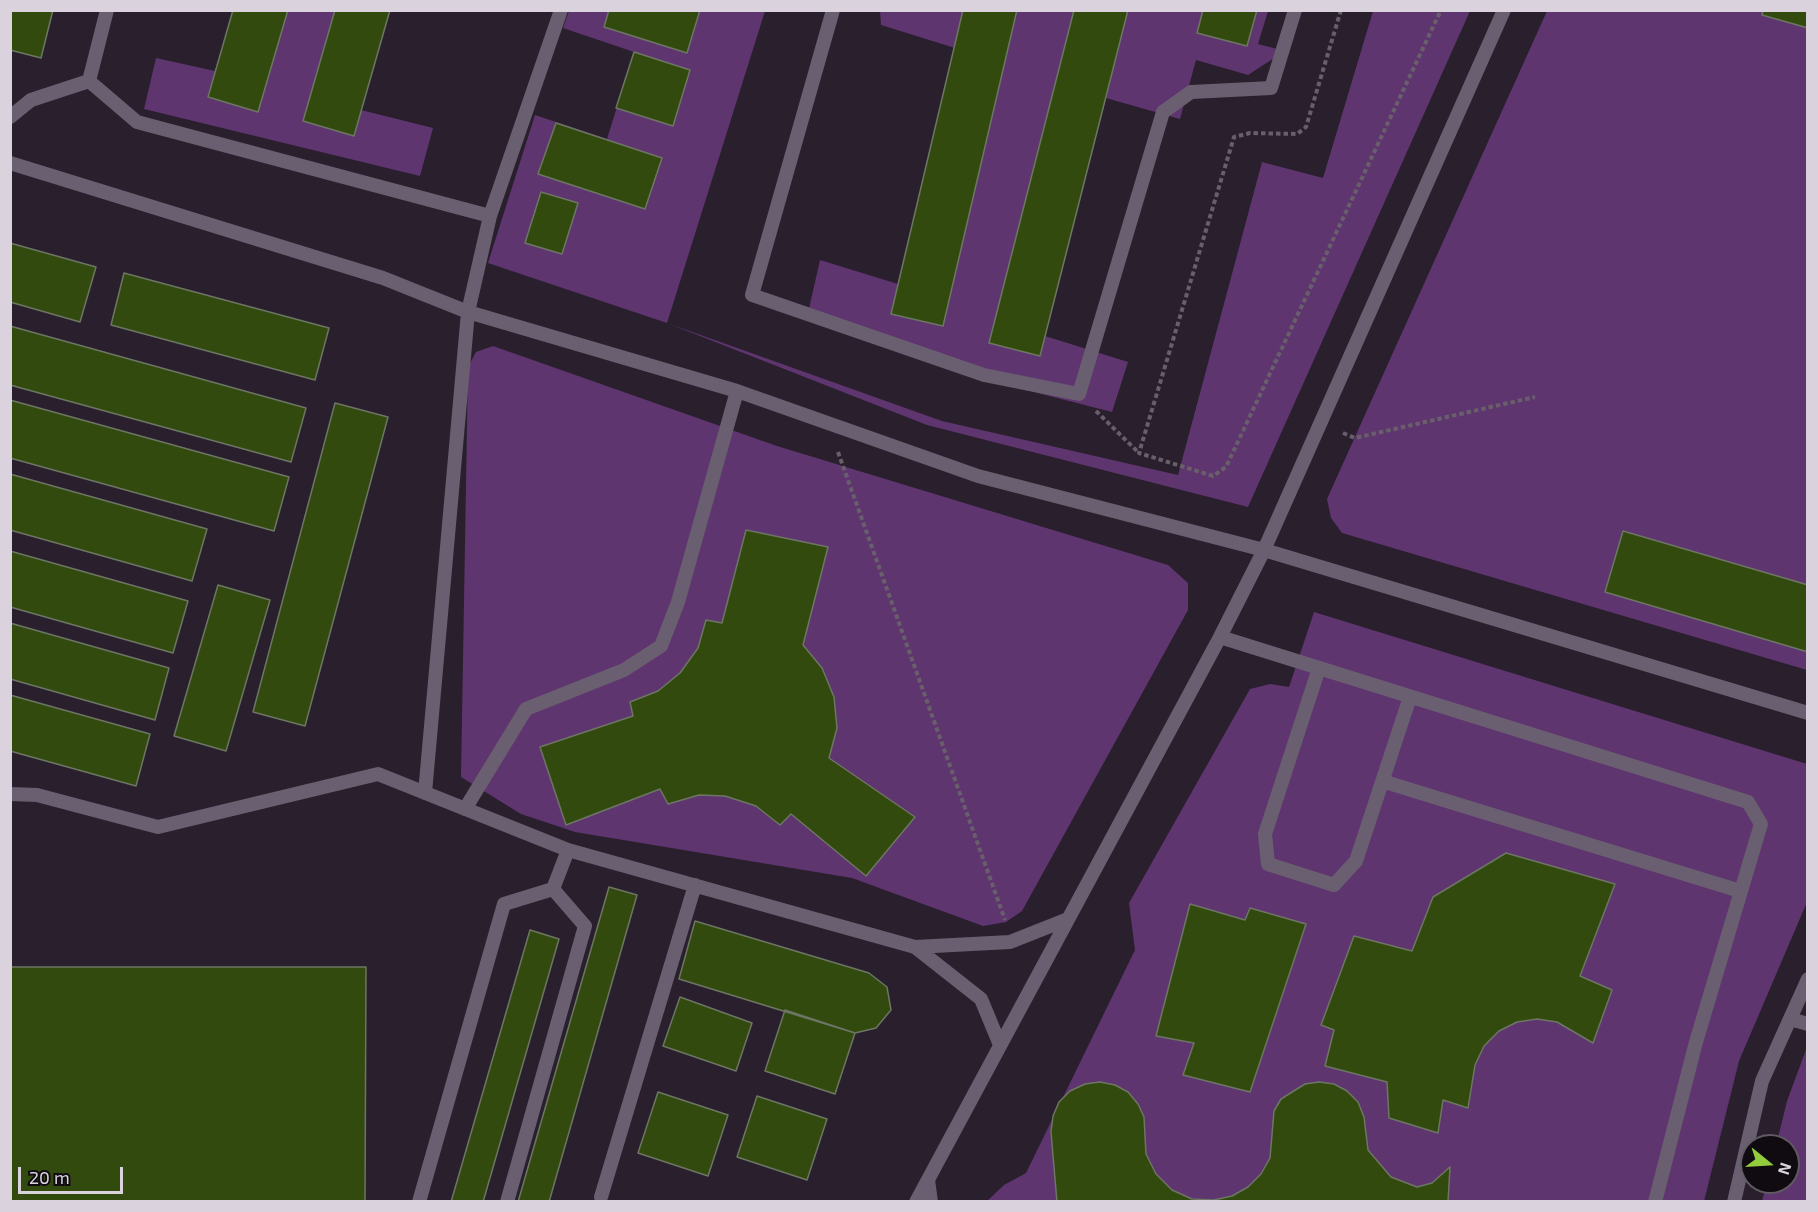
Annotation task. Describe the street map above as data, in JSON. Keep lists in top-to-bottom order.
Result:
{
  "scale_bar": "20 m",
  "north": "right"
}
